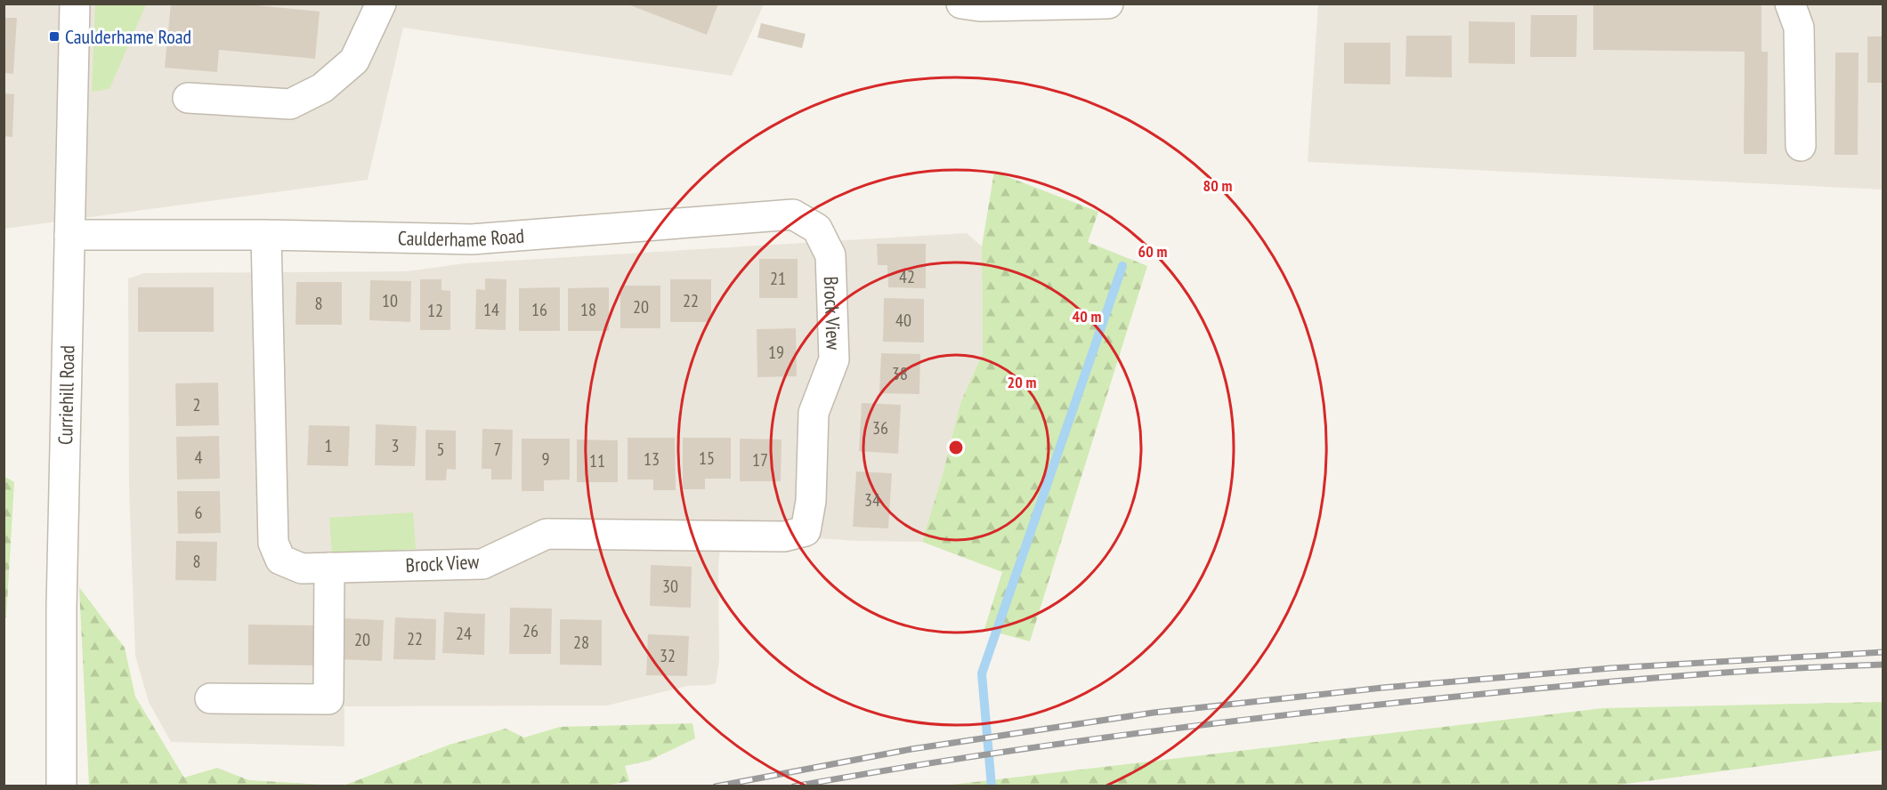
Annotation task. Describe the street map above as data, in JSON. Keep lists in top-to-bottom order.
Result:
{
  "streets": {
    "street": ["Caulderhame Road", "Brock View", "Curriehill Road"]
  },
  "crossings": [
    ["Caulderhame Road", "Brock View"],
    ["Caulderhame Road", "Curriehill Road"]
  ],
  "places": {
    "transit": ["Caulderhame Road"]
  },
  "house_numbers": [
    "42",
    "21",
    "10",
    "22",
    "8",
    "20",
    "14",
    "16",
    "18",
    "12",
    "40",
    "19",
    "38",
    "2",
    "36",
    "1",
    "3",
    "5",
    "7",
    "4",
    "15",
    "9",
    "13",
    "17",
    "11",
    "34",
    "6",
    "8",
    "30",
    "26",
    "24",
    "22",
    "20",
    "28",
    "32"
  ],
  "rings": [
    "80 m",
    "60 m",
    "40 m",
    "20 m"
  ]
}
